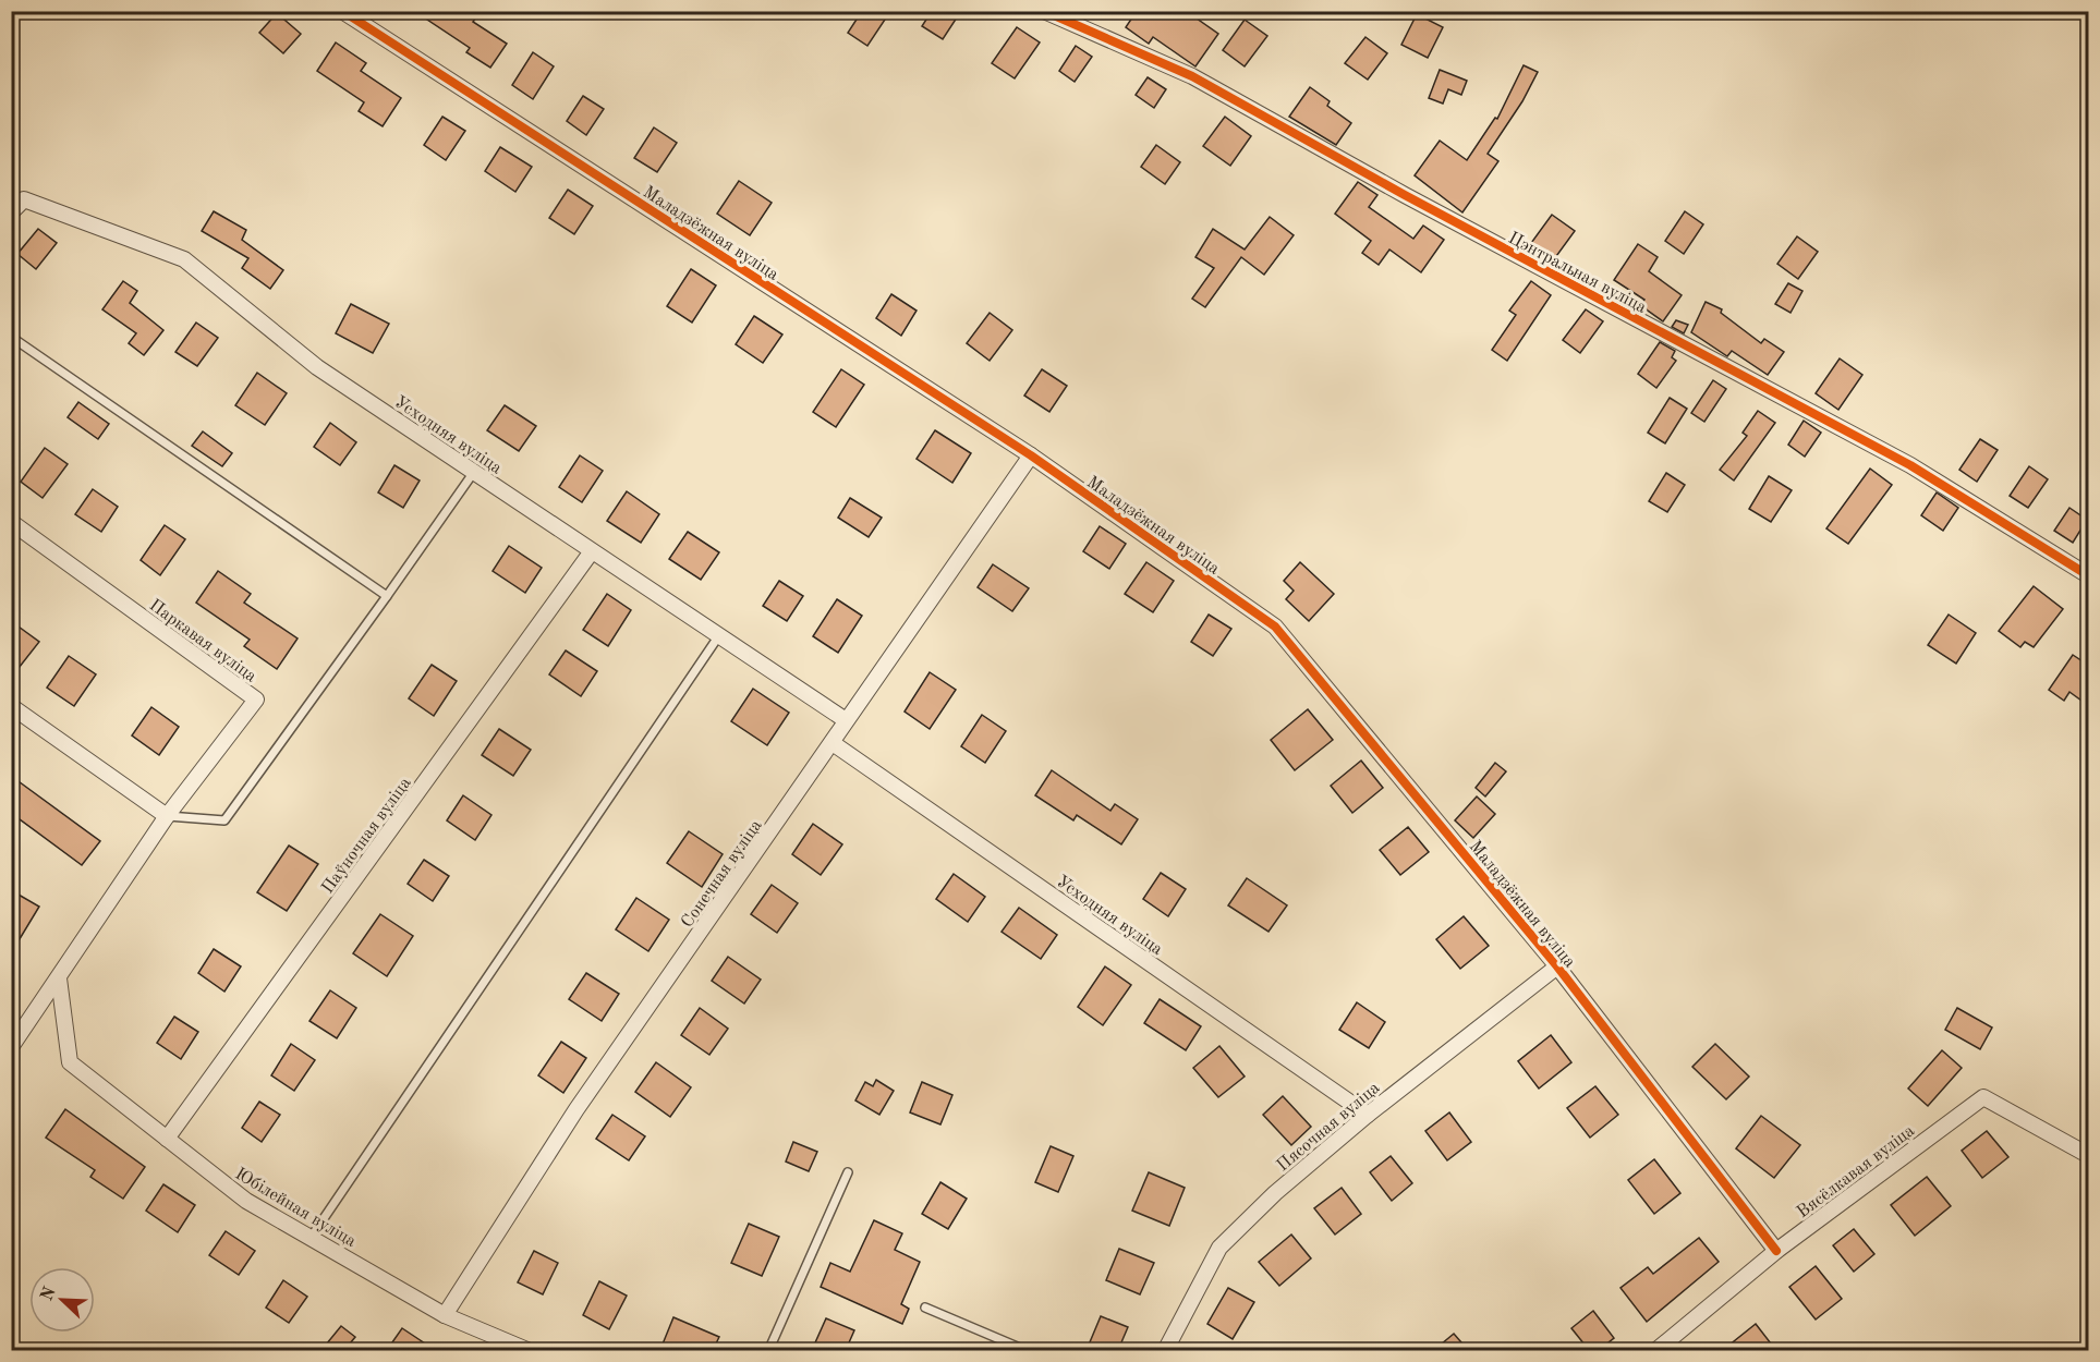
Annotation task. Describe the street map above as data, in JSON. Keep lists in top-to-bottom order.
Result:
{
  "streets": {
    "street": [
      "Маладзёжная вуліца",
      "Цэнтральная вуліца",
      "Усходняя вуліца",
      "Паркавая вуліца",
      "Паўночная вуліца",
      "Сонечная вуліца",
      "Пясочная вуліца",
      "Вясёлкавая вуліца",
      "Юбілейная вуліца"
    ]
  },
  "crossings": [
    ["Маладзёжная вуліца", "Сонечная вуліца"],
    ["Маладзёжная вуліца", "Пясочная вуліца"],
    ["Маладзёжная вуліца", "Вясёлкавая вуліца"],
    ["Усходняя вуліца", "Паўночная вуліца"],
    ["Усходняя вуліца", "Сонечная вуліца"],
    ["Усходняя вуліца", "Пясочная вуліца"],
    ["Паркавая вуліца", "Юбілейная вуліца"],
    ["Паўночная вуліца", "Юбілейная вуліца"],
    ["Сонечная вуліца", "Юбілейная вуліца"]
  ],
  "north": "top left"
}
